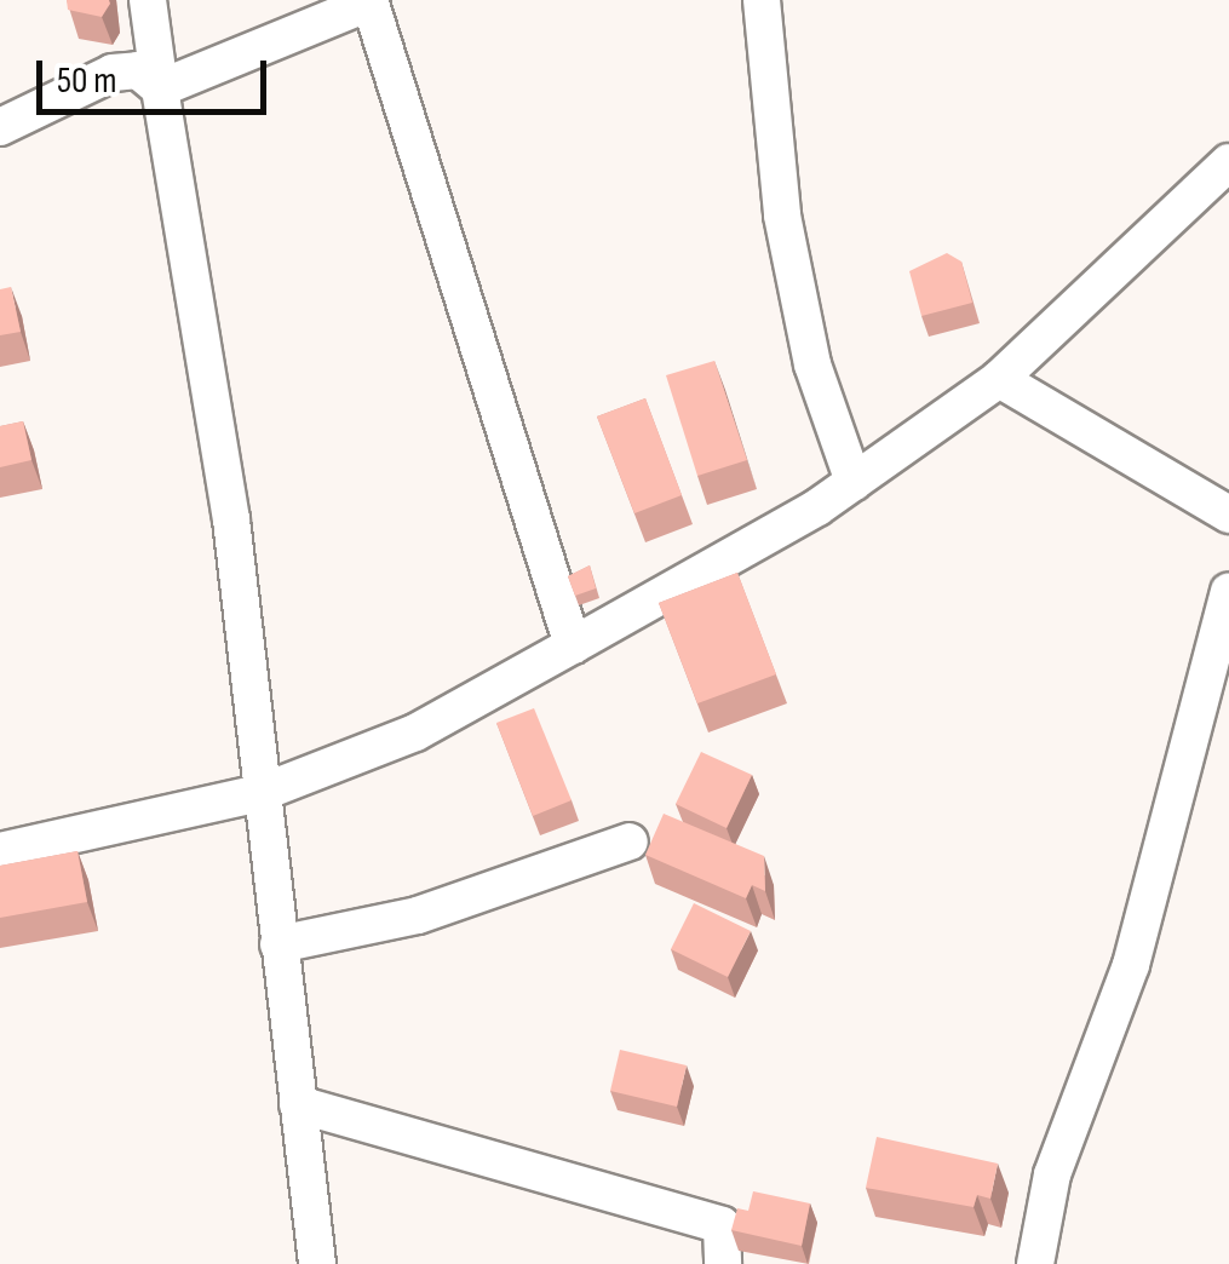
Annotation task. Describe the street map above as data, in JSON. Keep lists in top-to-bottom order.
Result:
{
  "scale_bar": "50 m"
}
